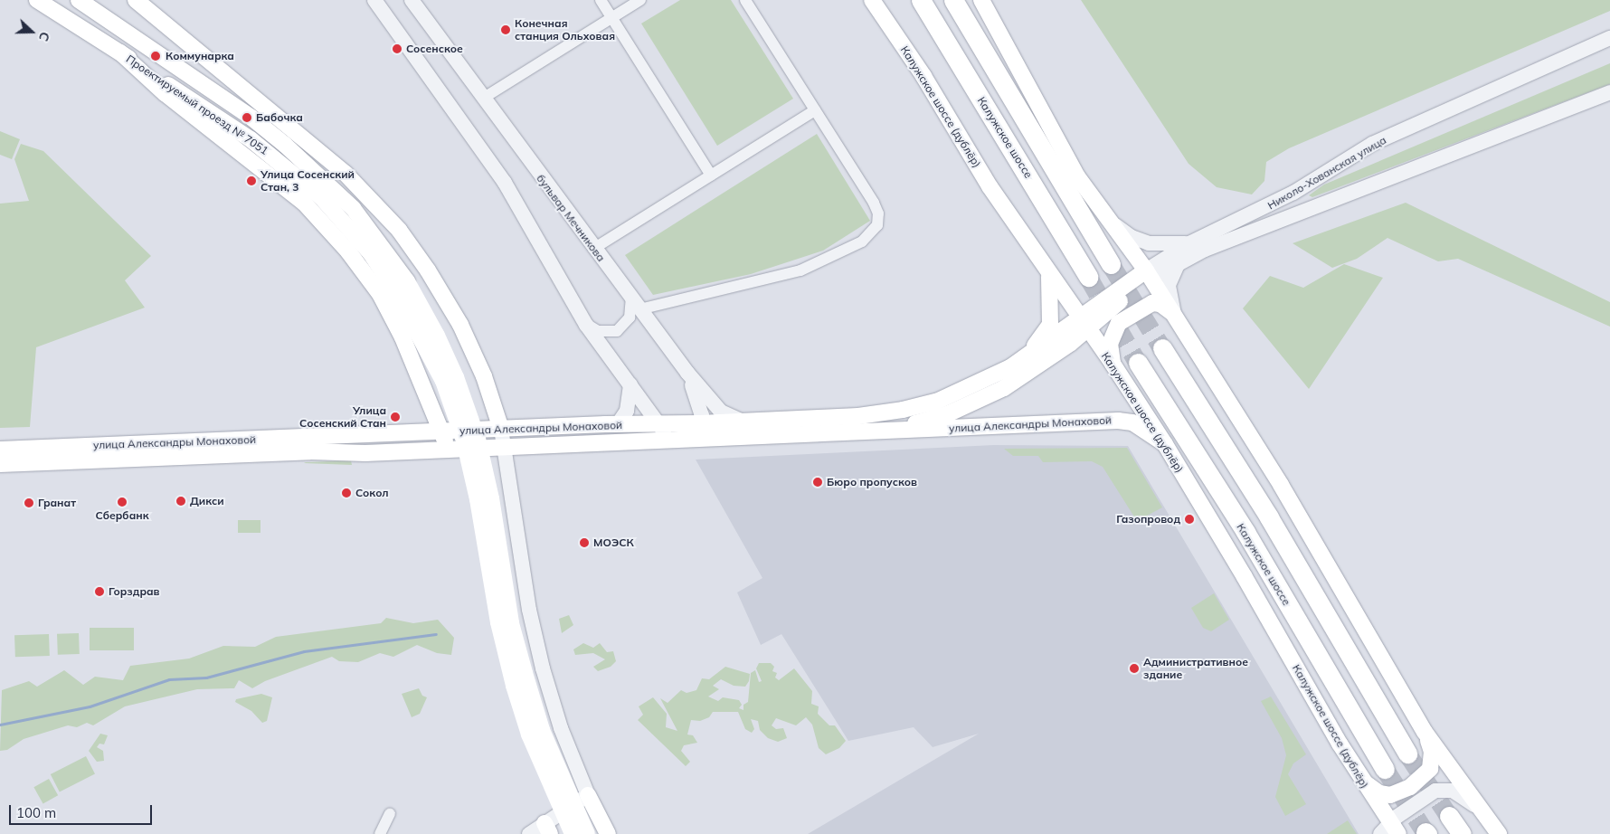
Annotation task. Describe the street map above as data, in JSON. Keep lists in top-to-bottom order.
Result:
{
  "streets": {
    "highway": ["Калужское шоссе"],
    "main road": ["Проектируемый проезд № 7051", "Калужское шоссе (дублёр)", "улица Александры Монаховой"],
    "street": ["Николо-Хованская улица", "бульвар Мечникова"]
  },
  "crossings": [
    ["Калужское шоссе (дублёр)", "улица Александры Монаховой"],
    ["бульвар Мечникова", "улица Александры Монаховой"]
  ],
  "places": [
    "Конечная станция Ольховая",
    "Сосенское",
    "Коммунарка",
    "Бабочка",
    "Улица Сосенский Стан, 3",
    "Улица Сосенский Стан",
    "Бюро пропусков",
    "Сокол",
    "Дикси",
    "Сбербанк",
    "Гранат",
    "Газопровод",
    "МОЭСК",
    "Горздрав",
    "Административное здание"
  ],
  "scale_bar": "100 m",
  "north": "right"
}
